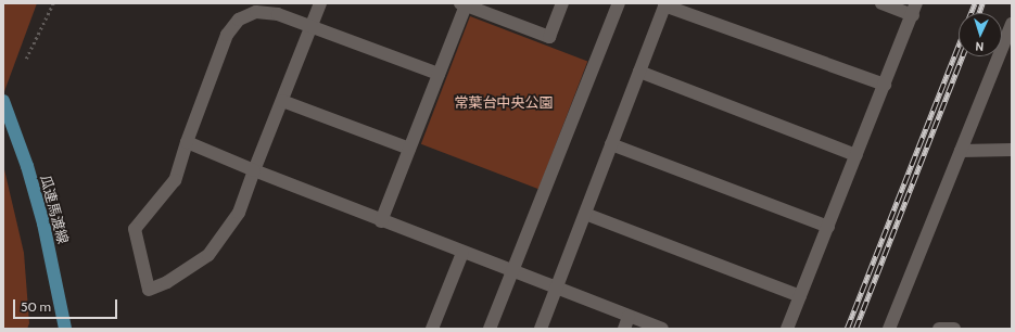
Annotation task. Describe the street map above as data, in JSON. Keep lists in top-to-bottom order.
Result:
{
  "streets": {
    "main road": ["瓜連馬渡線"]
  },
  "parks": ["常葉台中央公園"],
  "scale_bar": "50 m",
  "north": "bottom"
}
